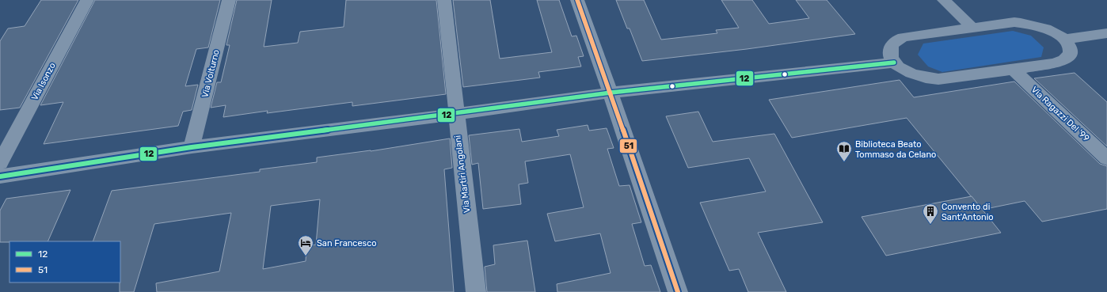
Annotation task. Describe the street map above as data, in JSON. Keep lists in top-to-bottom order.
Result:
{
  "streets": {
    "street": [
      "Via Volturno",
      "Via Isonzo",
      "Via Ragazzi Del '99",
      "Via Martiri Angolani"
    ]
  },
  "places": {
    "library": ["Biblioteca Beato Tommaso da Celano"],
    "building": ["Convento di Sant'Antonio"],
    "hotel": ["San Francesco"]
  },
  "lines": ["transit line 51", "transit line 12"],
  "legend": ["12", "51"]
}
